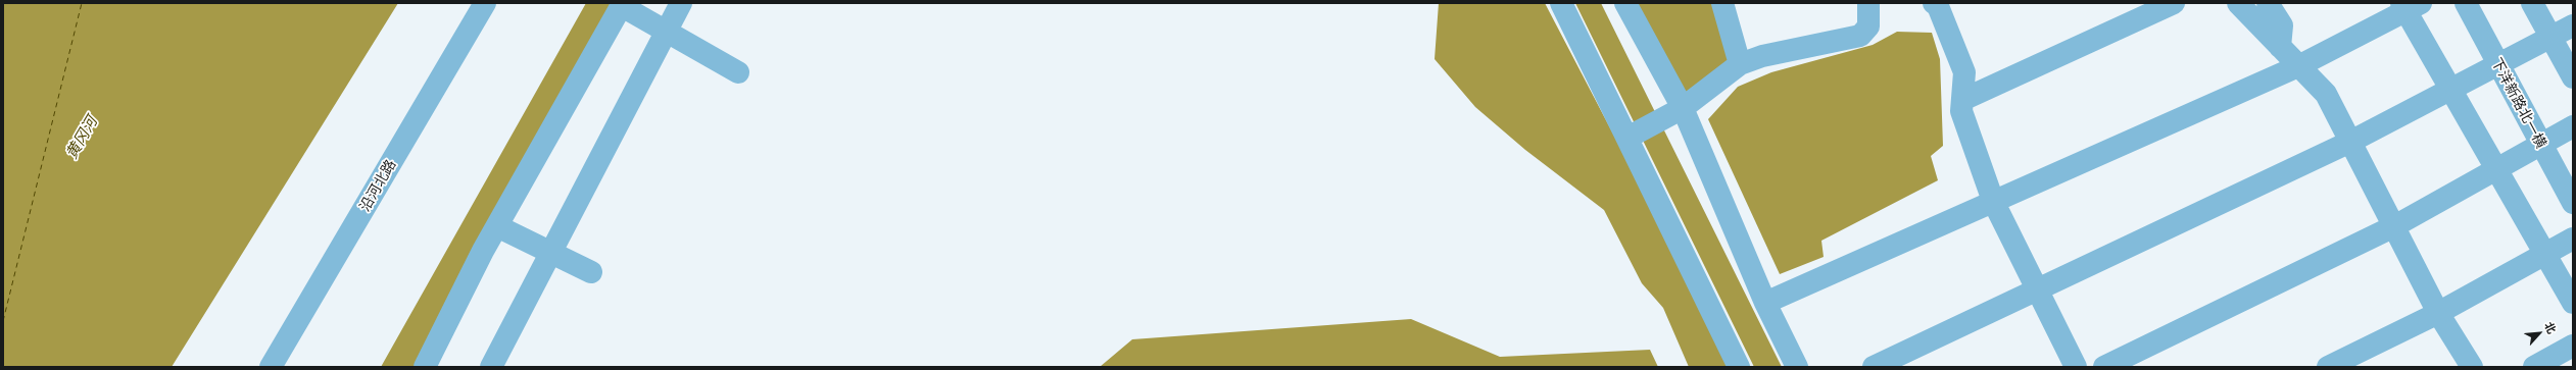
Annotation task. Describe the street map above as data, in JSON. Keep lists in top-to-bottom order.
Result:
{
  "streets": {
    "street": ["下洋新路北一横", "沿河北路"]
  },
  "water": ["黄冈河"],
  "north": "top right"
}
